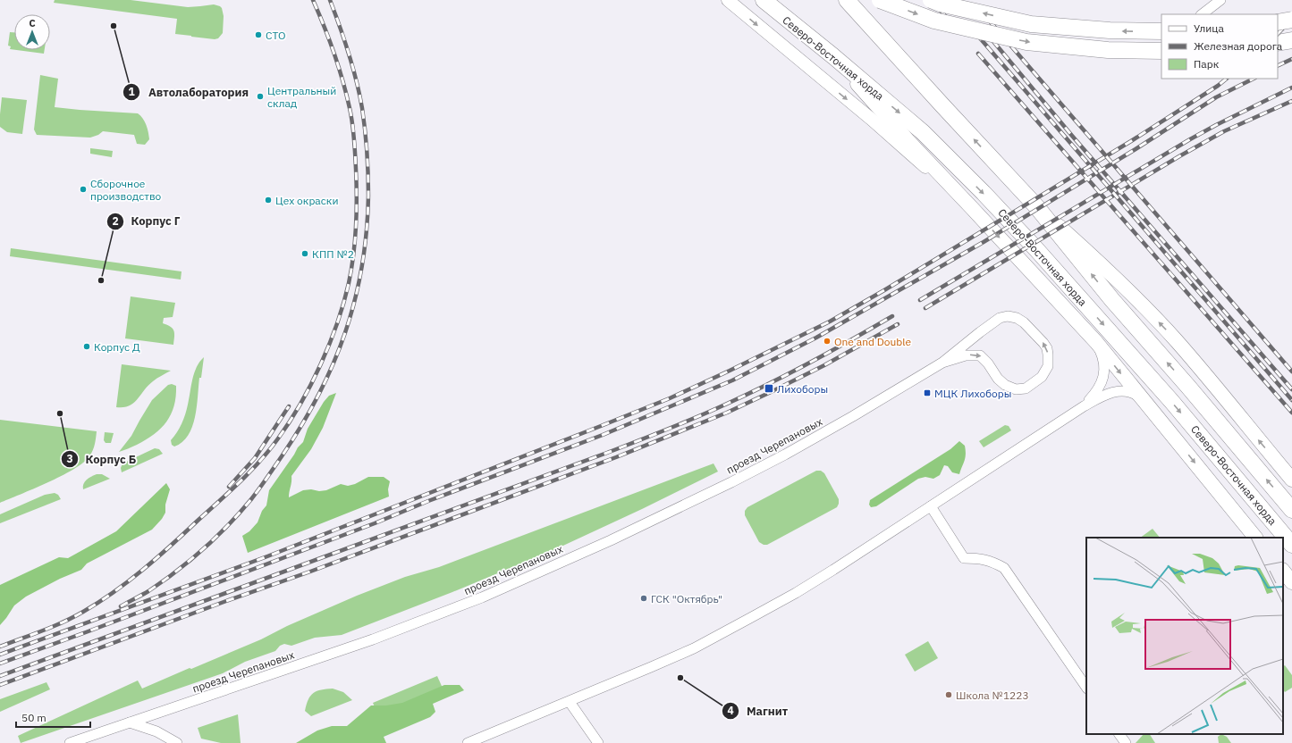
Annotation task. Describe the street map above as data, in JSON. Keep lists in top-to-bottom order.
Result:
{
  "streets": {
    "main road": ["Северо-Восточная хорда"],
    "street": ["проезд Черепановых"]
  },
  "places": {
    "other": [
      "Автолаборатория",
      "СТО",
      "Центральный склад",
      "Сборочное производство",
      "Цех окраски",
      "КПП №2",
      "Корпус Г",
      "One and Double",
      "Корпус Д",
      "Корпус Б",
      "ГСК \"Октябрь\"",
      "Магнит",
      "Школа №1223"
    ],
    "transit": ["Лихоборы", "МЦК Лихоборы"]
  },
  "legend": ["Улица", "Железная дорога", "Парк"],
  "scale_bar": "50 m",
  "north": "top"
}
